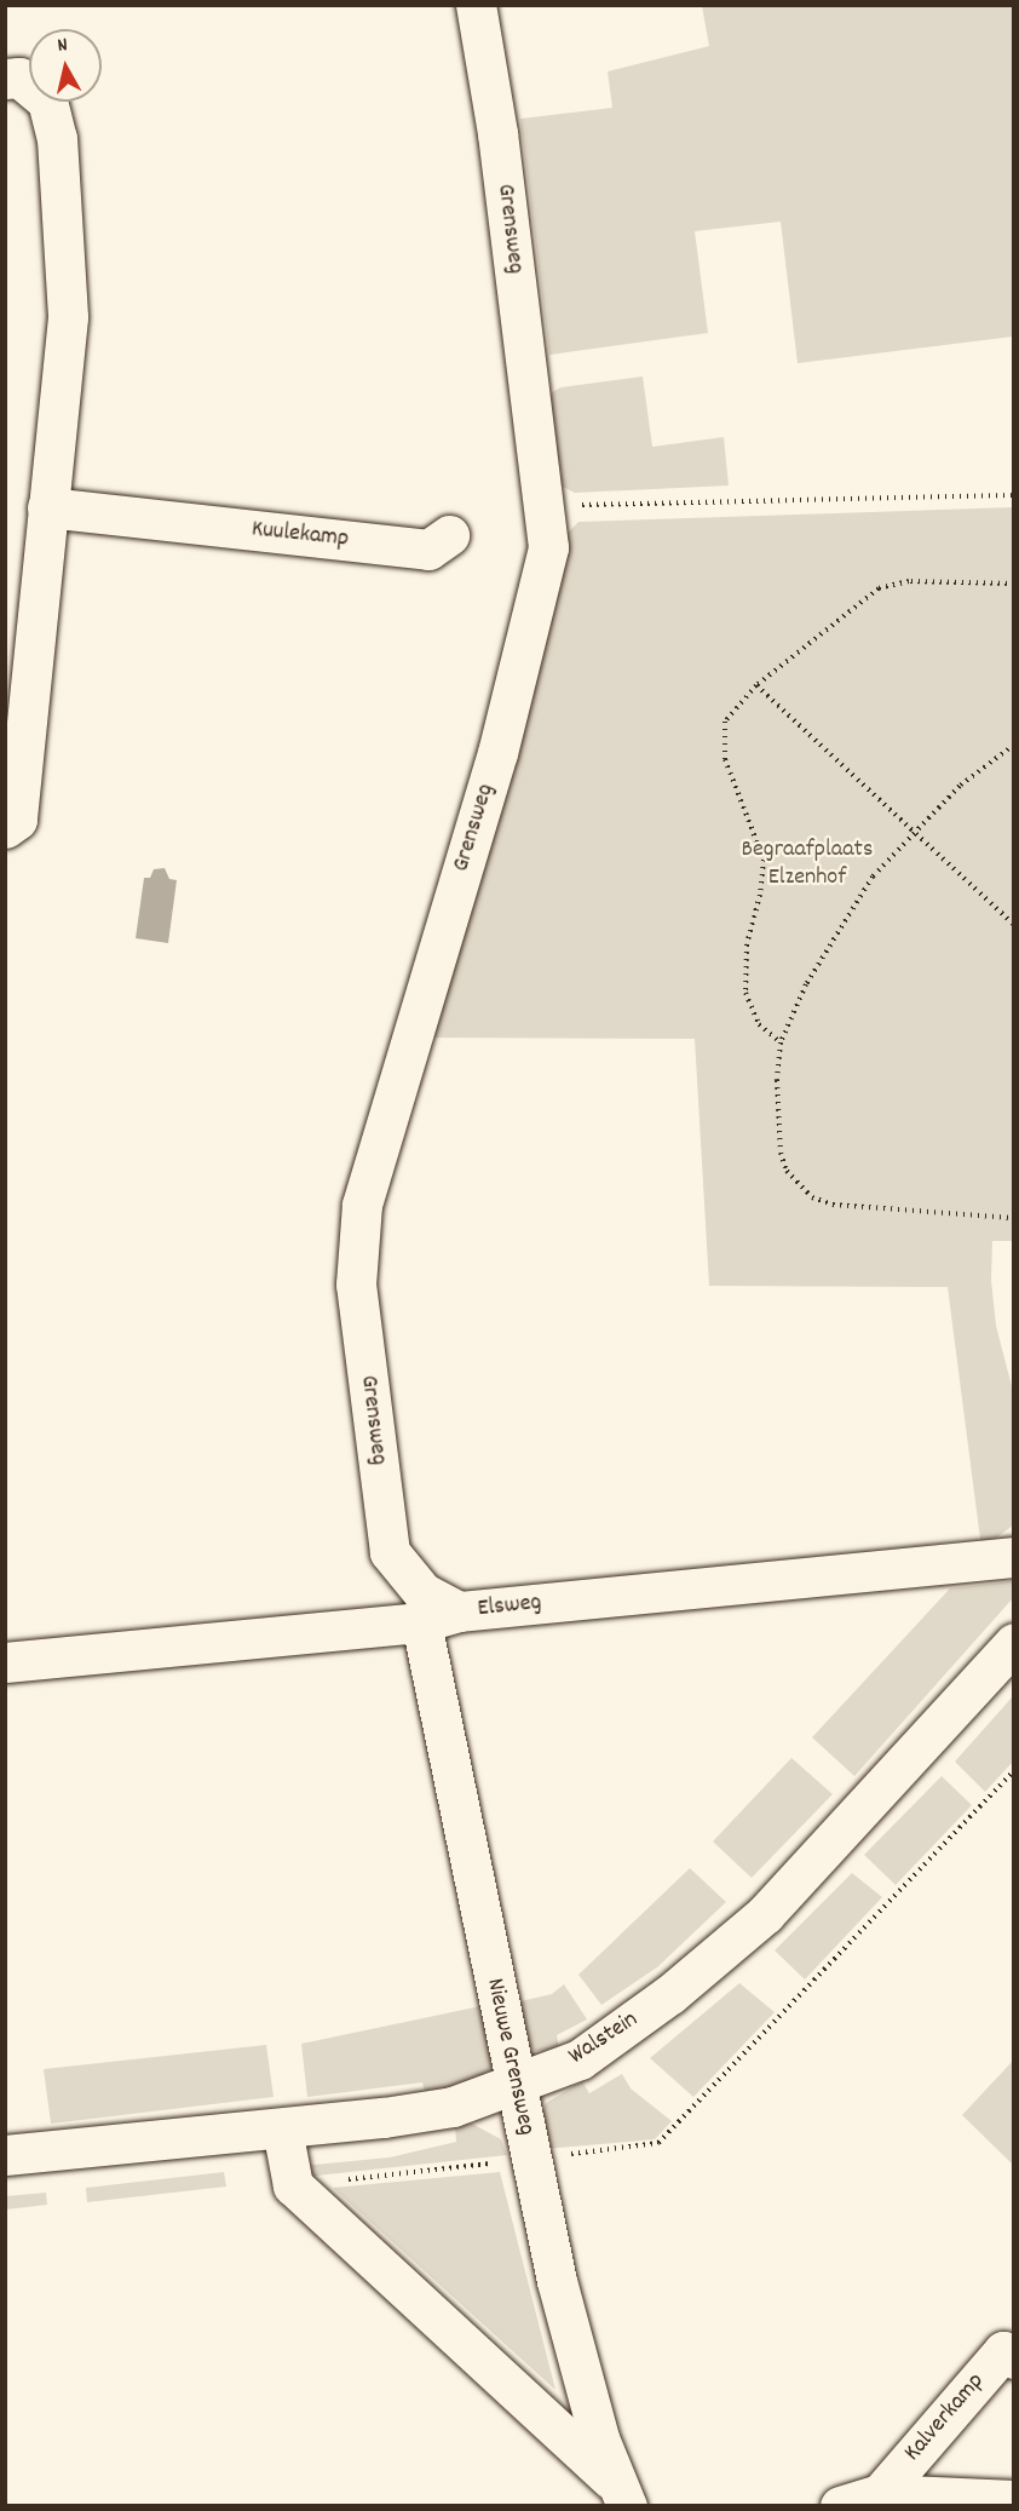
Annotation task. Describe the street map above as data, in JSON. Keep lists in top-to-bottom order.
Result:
{
  "streets": {
    "street": [
      "Grensweg",
      "Kuulekamp",
      "Elsweg",
      "Walstein",
      "Nieuwe Grensweg",
      "Kalverkamp"
    ]
  },
  "crossings": [
    ["Grensweg", "Elsweg"],
    ["Grensweg", "Nieuwe Grensweg"],
    ["Elsweg", "Nieuwe Grensweg"],
    ["Walstein", "Nieuwe Grensweg"]
  ],
  "parks": ["Begraafplaats Elzenhof"],
  "north": "top"
}
